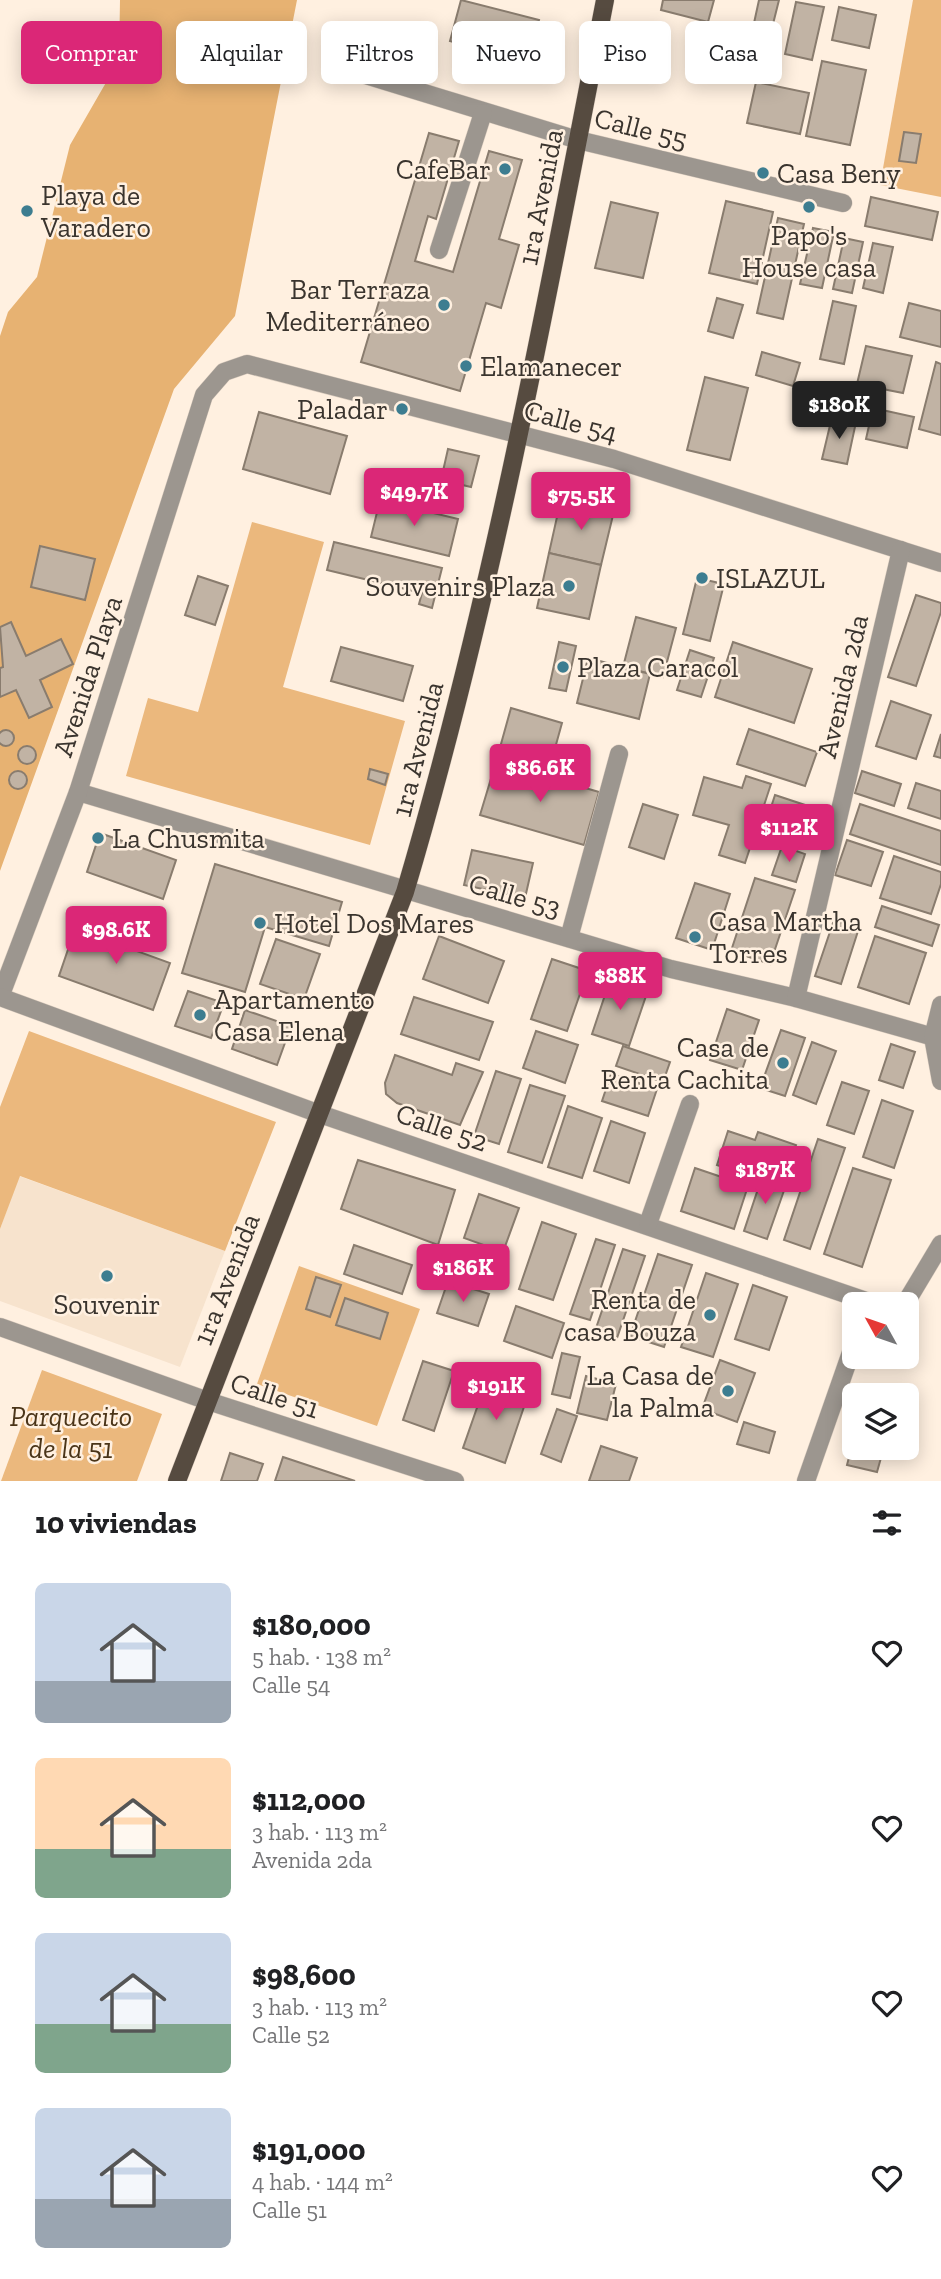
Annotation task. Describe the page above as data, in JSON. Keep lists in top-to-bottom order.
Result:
{
  "streets": {
    "main road": ["1ra Avenida"],
    "street": [
      "Calle 55",
      "Calle 54",
      "Avenida Playa",
      "Avenida 2da",
      "Calle 53",
      "Calle 52",
      "Calle 51"
    ]
  },
  "crossings": [
    ["Calle 55", "1ra Avenida"],
    ["1ra Avenida", "Calle 54"],
    ["1ra Avenida", "Calle 53"],
    ["1ra Avenida", "Calle 52"],
    ["1ra Avenida", "Calle 51"],
    ["Calle 54", "Avenida Playa"],
    ["Calle 54", "Avenida 2da"],
    ["Avenida Playa", "Calle 53"],
    ["Avenida Playa", "Calle 52"],
    ["Avenida 2da", "Calle 53"]
  ],
  "parks": ["Parquecito de la 51"],
  "places": [
    "CafeBar",
    "Casa Beny",
    "Papo's House casa",
    "Playa de Varadero",
    "Bar Terraza Mediterráneo",
    "Elamanecer",
    "Paladar",
    "ISLAZUL",
    "Souvenirs Plaza",
    "Plaza Caracol",
    "La Chusmita",
    "Hotel Dos Mares",
    "Casa Martha Torres",
    "Apartamento Casa Elena",
    "Casa de Renta Cachita",
    "Souvenir",
    "Renta de casa Bouza",
    "La Casa de la Palma"
  ],
  "north": "top left",
  "page": {
    "chip": [
      "Comprar",
      "Alquilar",
      "Filtros",
      "Nuevo",
      "Piso",
      "Casa"
    ],
    "price": [
      "$180K",
      "$49.7K",
      "$75.5K",
      "$86.6K",
      "$112K",
      "$98.6K",
      "$88K",
      "$187K",
      "$186K",
      "$191K"
    ],
    "heading": "10 viviendas",
    "list": [
      {
        "name": "$180,000",
        "note": "5 hab. · 138 m² · Calle 54"
      },
      {
        "name": "$112,000",
        "note": "3 hab. · 113 m² · Avenida 2da"
      },
      {
        "name": "$98,600",
        "note": "3 hab. · 113 m² · Calle 52"
      },
      {
        "name": "$191,000",
        "note": "4 hab. · 144 m² · Calle 51"
      }
    ]
  }
}
